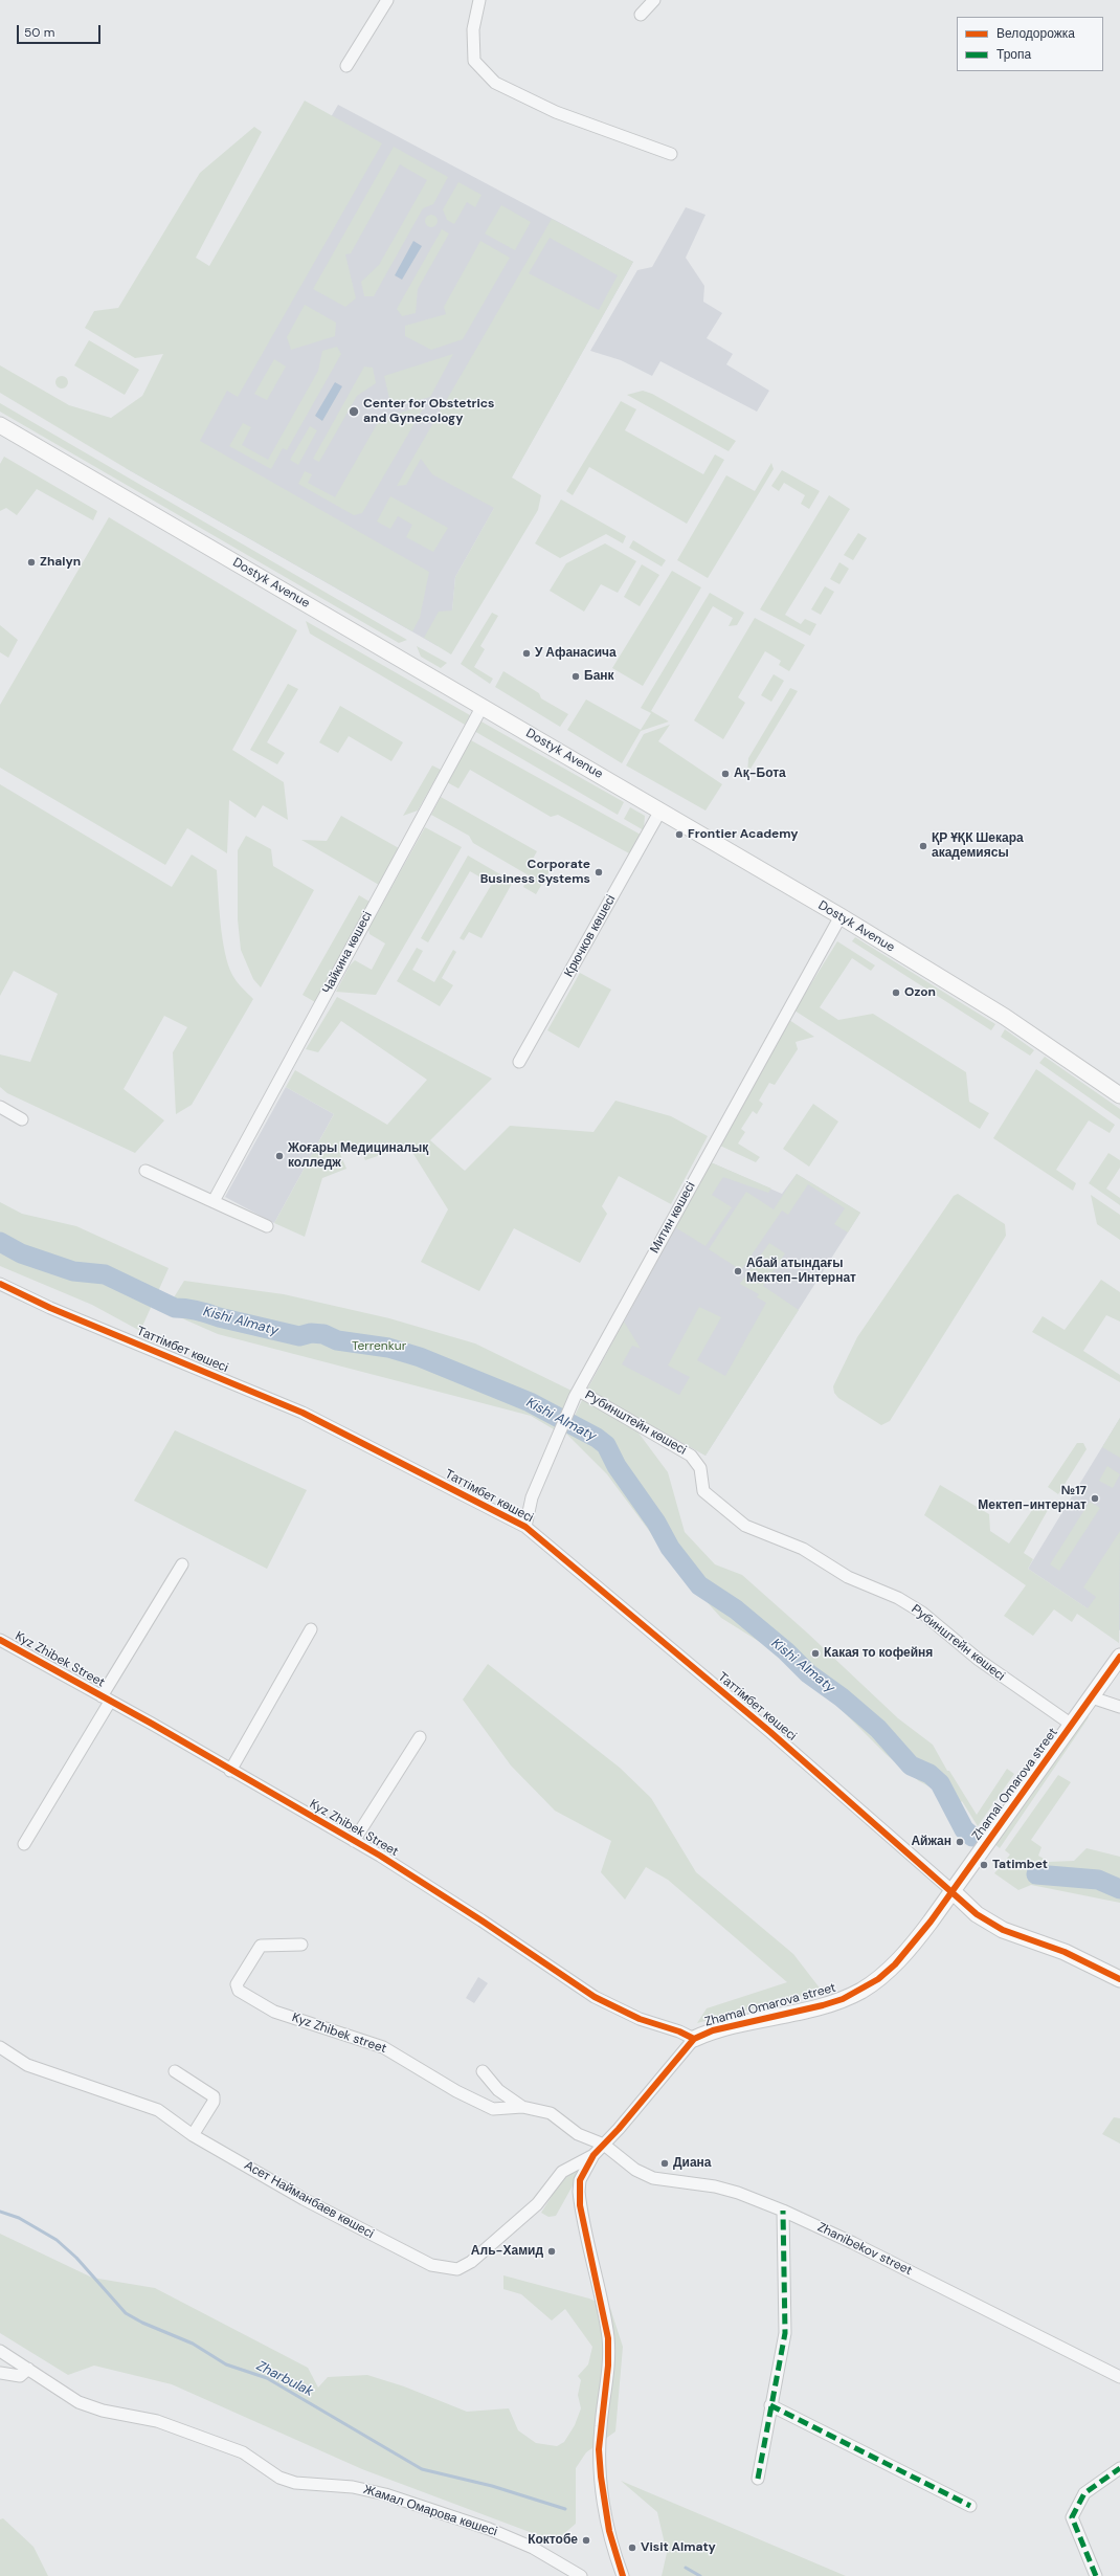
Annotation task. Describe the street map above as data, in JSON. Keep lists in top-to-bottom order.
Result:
{
  "streets": {
    "main road": ["Dostyk Avenue", "Zhamal Omarova street"],
    "street": [
      "Крючков көшесі",
      "Чайкина көшесі",
      "Митин көшесі",
      "Таттімбет көшесі",
      "Рубинштейн көшесі",
      "Kyz Zhibek Street",
      "Kyz Zhibek street",
      "Асет Найманбаев көшесі",
      "Zhanibekov street",
      "Жамал Омарова көшесі"
    ]
  },
  "crossings": [
    ["Dostyk Avenue", "Крючков көшесі"],
    ["Dostyk Avenue", "Чайкина көшесі"],
    ["Dostyk Avenue", "Митин көшесі"],
    ["Митин көшесі", "Таттімбет көшесі"],
    ["Митин көшесі", "Рубинштейн көшесі"],
    ["Таттімбет көшесі", "Zhamal Omarova street"],
    ["Рубинштейн көшесі", "Zhamal Omarova street"],
    ["Kyz Zhibek Street", "Zhamal Omarova street"],
    ["Zhamal Omarova street", "Kyz Zhibek street"],
    ["Zhamal Omarova street", "Асет Найманбаев көшесі"],
    ["Zhamal Omarova street", "Zhanibekov street"],
    ["Kyz Zhibek street", "Zhanibekov street"]
  ],
  "water": ["Kіshі Almaty", "Zharbulak"],
  "parks": ["Terrenkur"],
  "places": [
    "Center for Obstetrics and Gynecology",
    "Zhalyn",
    "У Афанасича",
    "Банк",
    "Ақ-Бота",
    "Frontier Academy",
    "ҚР ҰҚК Шекара академиясы",
    "Corporate Business Systems",
    "Ozon",
    "Жоғары Медициналық колледж",
    "Абай атындағы Мектеп-Интернат",
    "№17 Мектеп-интернат",
    "Какая то кофейня",
    "Айжан",
    "Tatimbet",
    "Диана",
    "Аль-Хамид",
    "Коктобе",
    "Visit Almaty"
  ],
  "legend": ["Велодорожка", "Тропа"],
  "scale_bar": "50 m"
}
